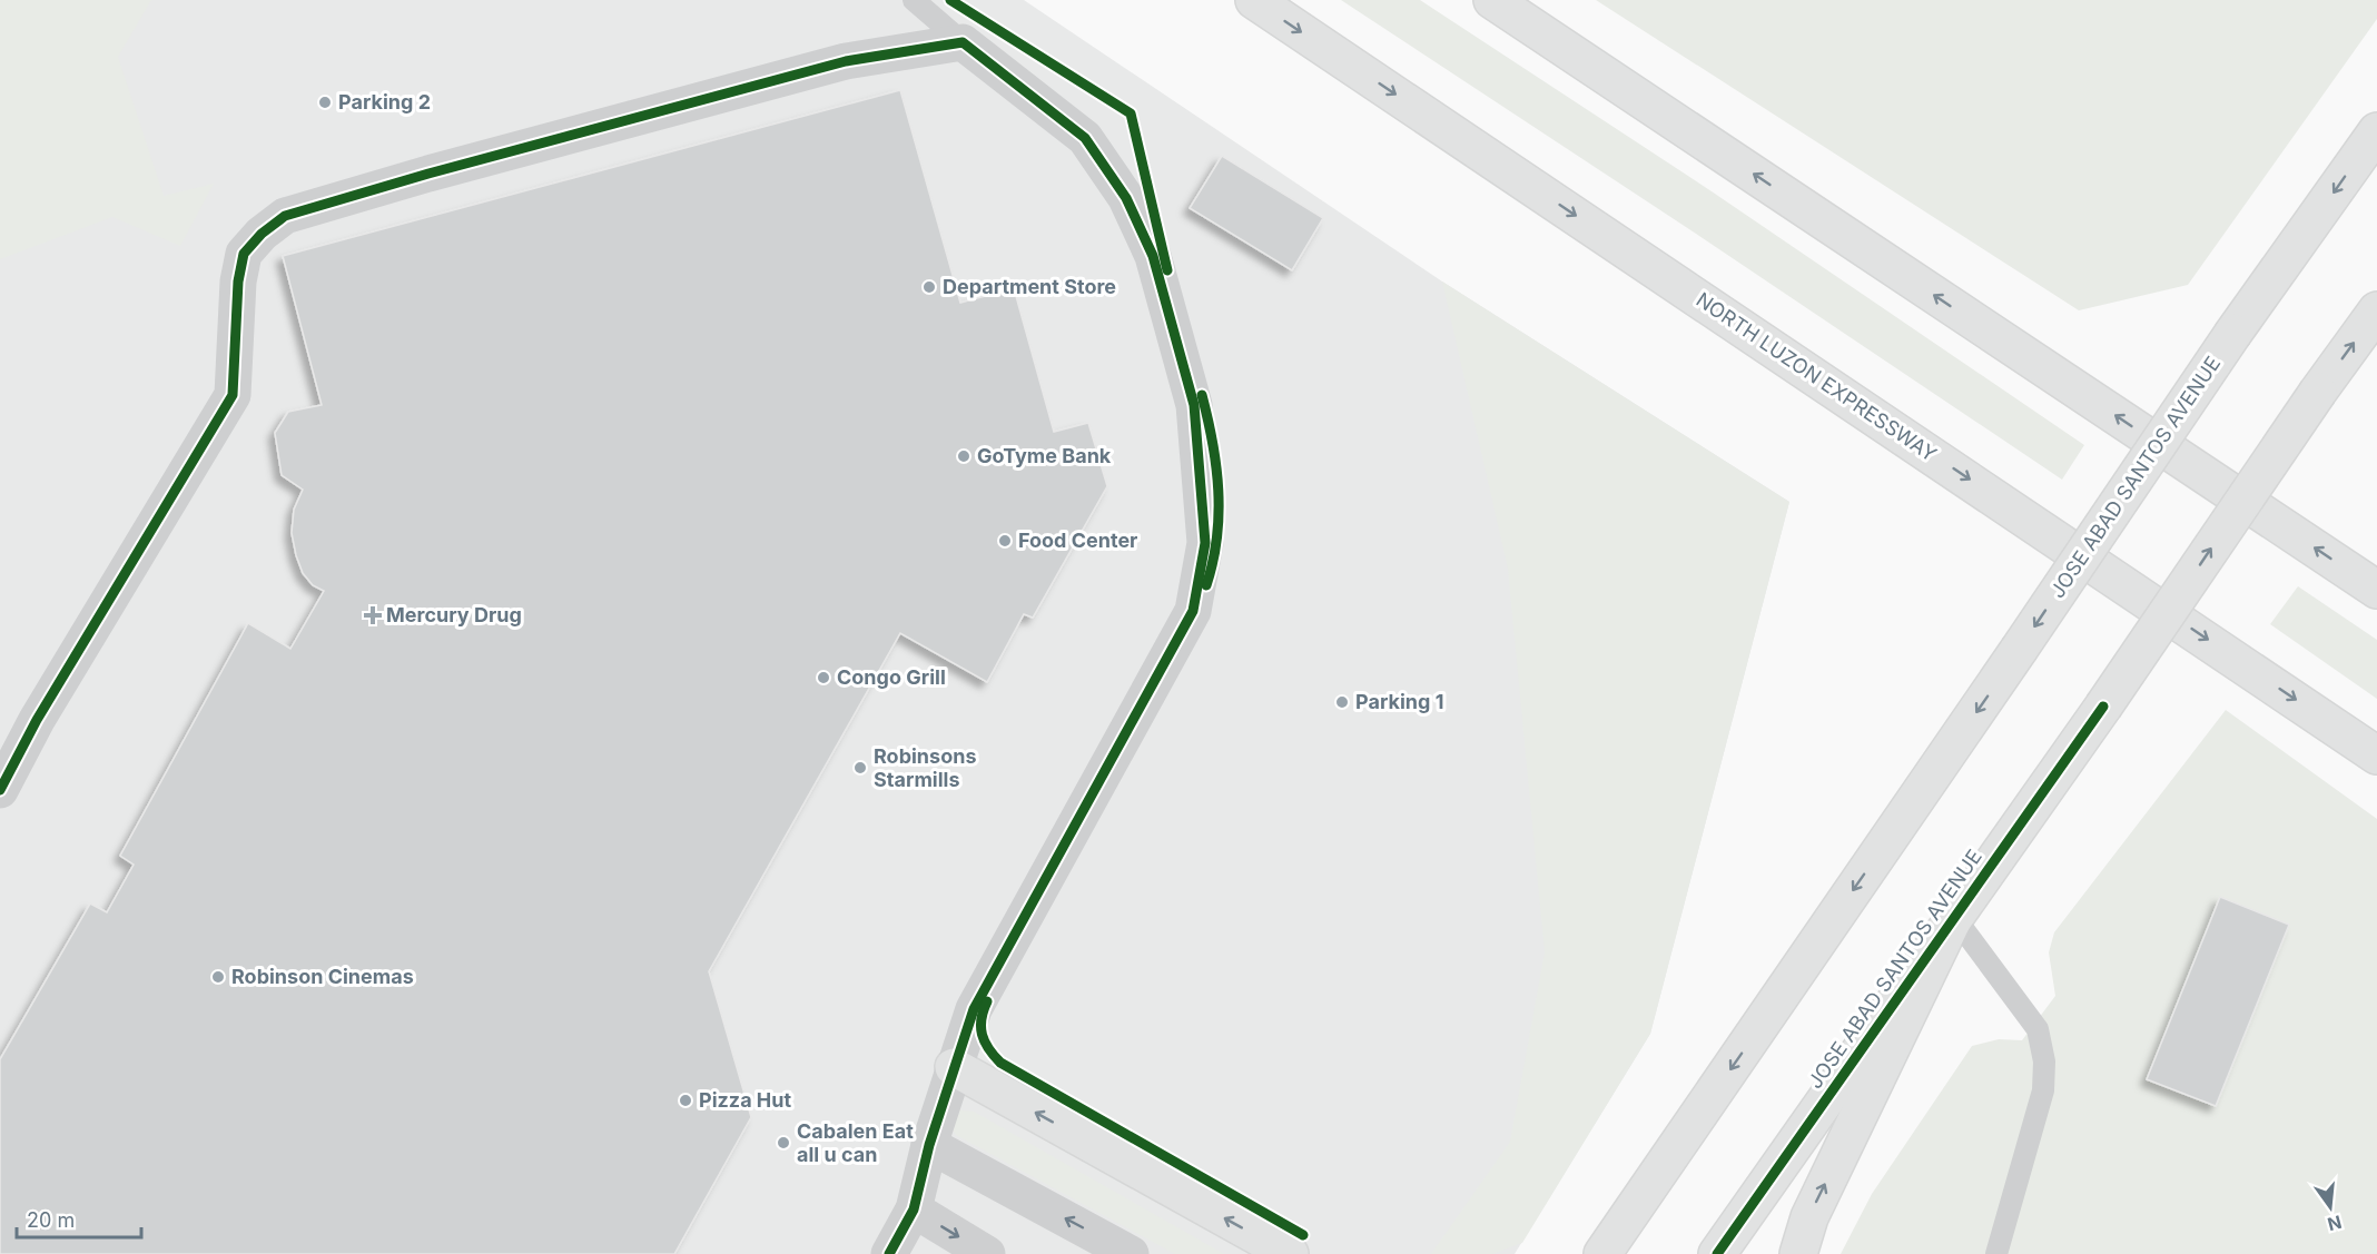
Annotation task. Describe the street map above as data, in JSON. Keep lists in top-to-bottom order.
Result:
{
  "streets": {
    "highway": ["NORTH LUZON EXPRESSWAY", "JOSE ABAD SANTOS AVENUE"]
  },
  "places": {
    "other": [
      "Parking 2",
      "Department Store",
      "GoTyme Bank",
      "Food Center",
      "Congo Grill",
      "Parking 1",
      "Robinsons Starmills",
      "Robinson Cinemas",
      "Pizza Hut",
      "Cabalen Eat all u can"
    ],
    "health": ["Mercury Drug"]
  },
  "scale_bar": "20 m",
  "north": "bottom"
}
